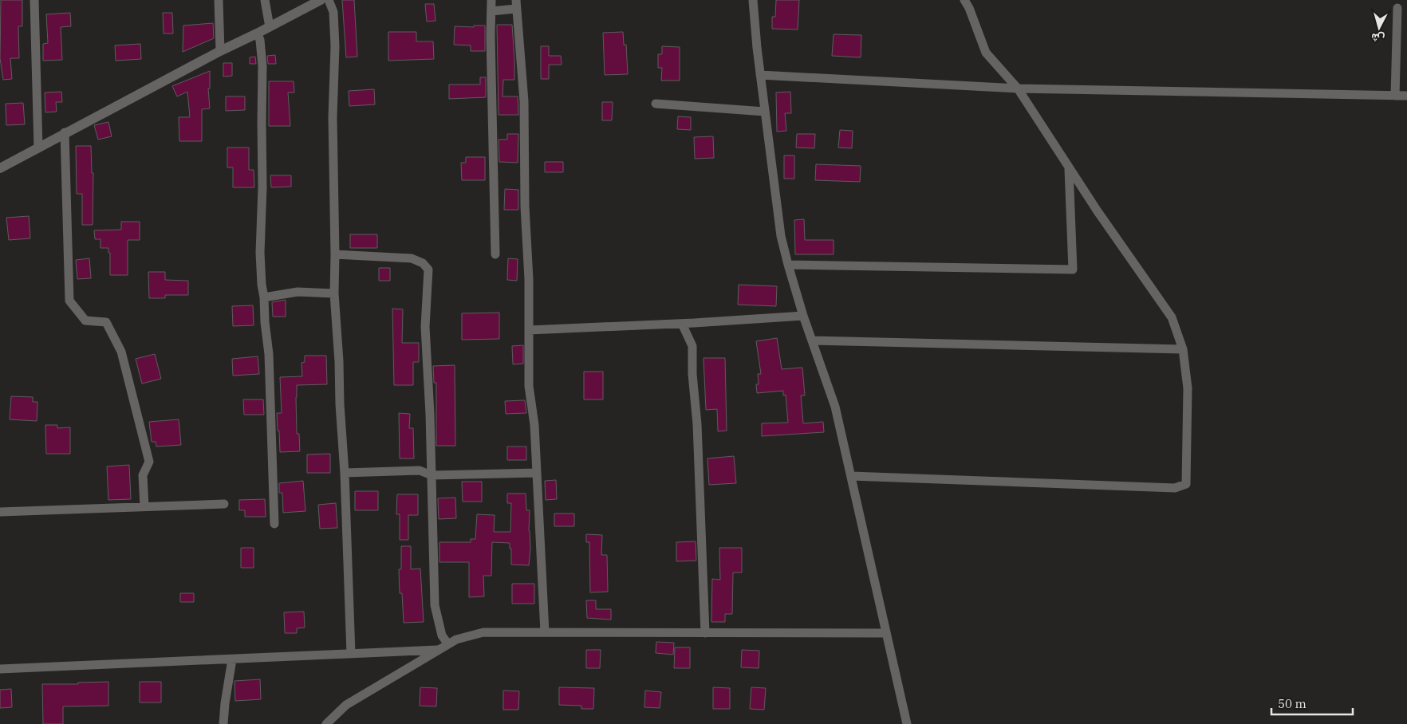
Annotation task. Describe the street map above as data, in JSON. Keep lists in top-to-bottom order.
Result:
{
  "scale_bar": "50 m",
  "north": "bottom"
}
